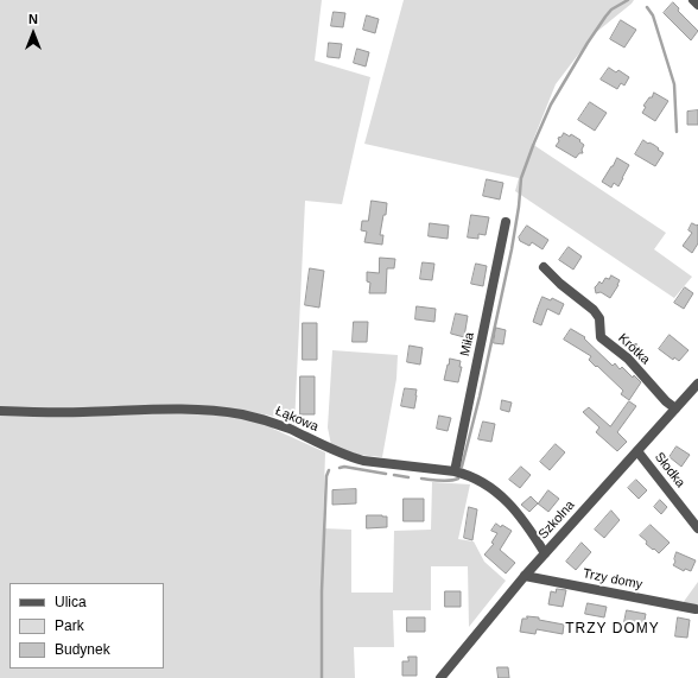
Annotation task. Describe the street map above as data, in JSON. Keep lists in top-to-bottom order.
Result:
{
  "streets": {
    "street": [
      "Miła",
      "Krótka",
      "Łąkowa",
      "Słodka",
      "Szkolna",
      "Trzy domy"
    ]
  },
  "crossings": [
    ["Miła", "Łąkowa"],
    ["Krótka", "Szkolna"],
    ["Łąkowa", "Szkolna"],
    ["Słodka", "Szkolna"],
    ["Szkolna", "Trzy domy"]
  ],
  "districts": ["TRZY DOMY"],
  "legend": ["Ulica", "Park", "Budynek"],
  "north": "top"
}
